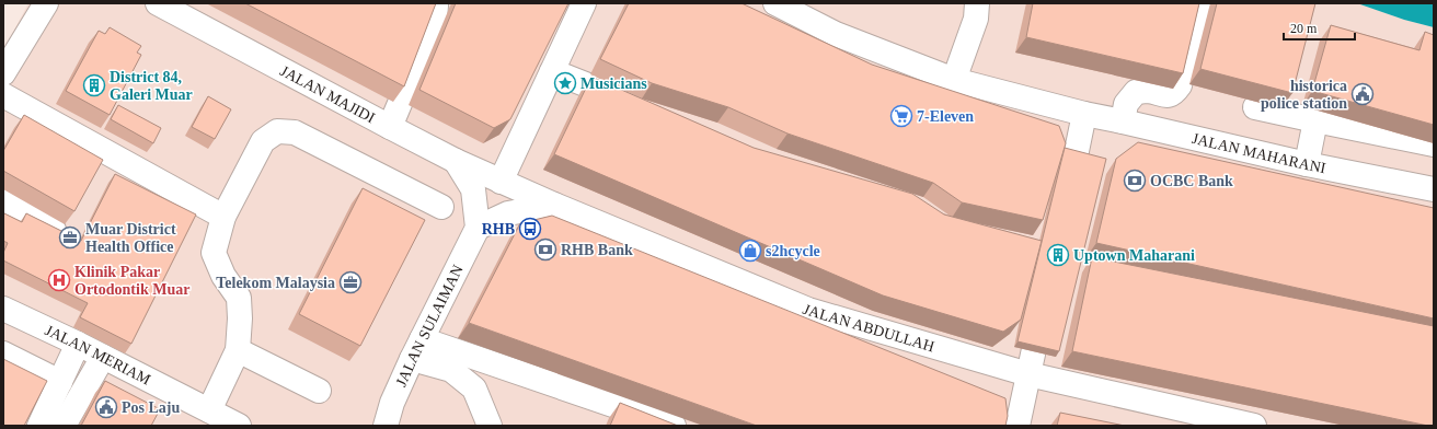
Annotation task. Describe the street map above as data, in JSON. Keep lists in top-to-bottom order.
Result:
{
  "streets": {
    "street": [
      "JALAN MAJIDI",
      "JALAN MAHARANI",
      "JALAN SULAIMAN",
      "JALAN ABDULLAH",
      "JALAN MERIAM"
    ]
  },
  "crossings": [
    ["JALAN MAJIDI", "JALAN ABDULLAH"]
  ],
  "places": {
    "place": ["Musicians"],
    "building": ["District 84, Galeri Muar", "Uptown Maharani"],
    "public building": ["historica police station", "Pos Laju"],
    "supermarket": ["7-Eleven"],
    "bank": ["OCBC Bank", "RHB Bank"],
    "bus stop": ["RHB"],
    "office": ["Muar District Health Office", "Telekom Malaysia"],
    "shop": ["s2hcycle"],
    "hospital": ["Klinik Pakar Ortodontik Muar"]
  },
  "scale_bar": "20 m"
}
